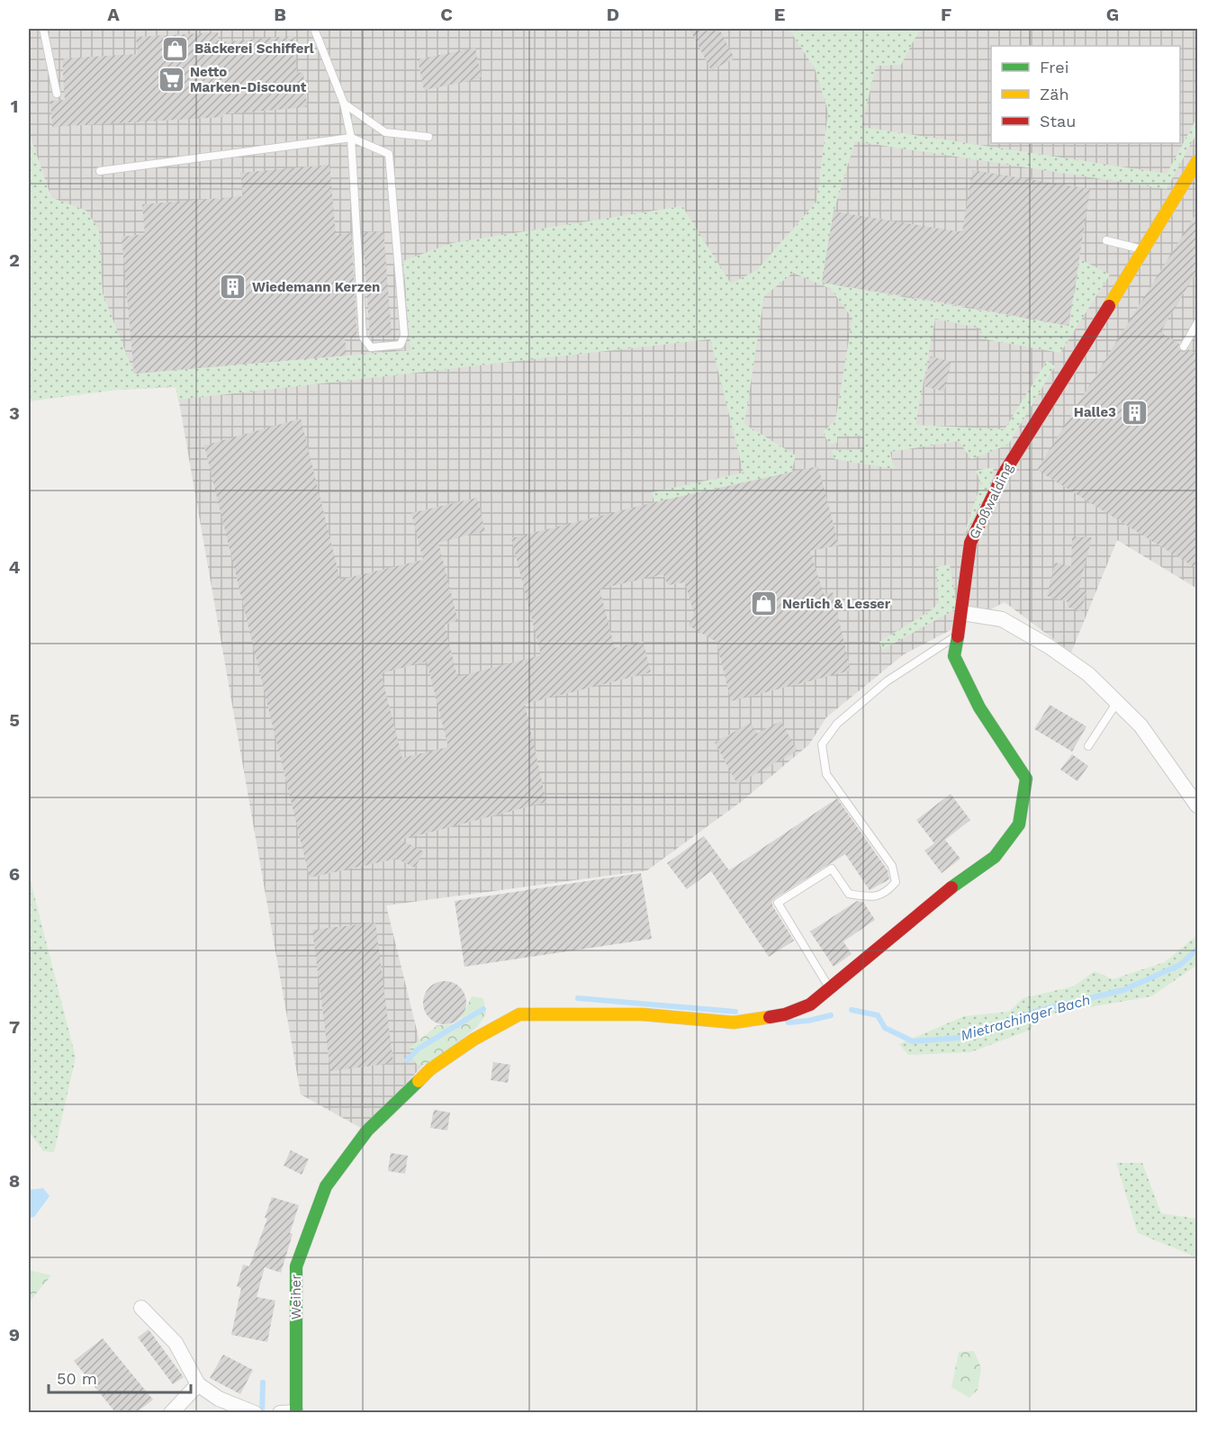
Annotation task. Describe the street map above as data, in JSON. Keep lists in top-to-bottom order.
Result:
{
  "streets": {
    "street": ["Großwalding", "Weiher"]
  },
  "crossings": [
    ["Großwalding", "Weiher"]
  ],
  "water": ["Mietrachinger Bach"],
  "places": {
    "shop": ["Bäckerei Schifferl", "Nerlich & Lesser"],
    "supermarket": ["Netto Marken-Discount"],
    "building": ["Wiedemann Kerzen", "Halle3"]
  },
  "legend": ["Frei", "Zäh", "Stau"],
  "scale_bar": "50 m",
  "grid": {
    "columns": [
      "A",
      "B",
      "C",
      "D",
      "E",
      "F",
      "G"
    ],
    "rows": [
      "1",
      "2",
      "3",
      "4",
      "5",
      "6",
      "7",
      "8",
      "9"
    ]
  }
}
